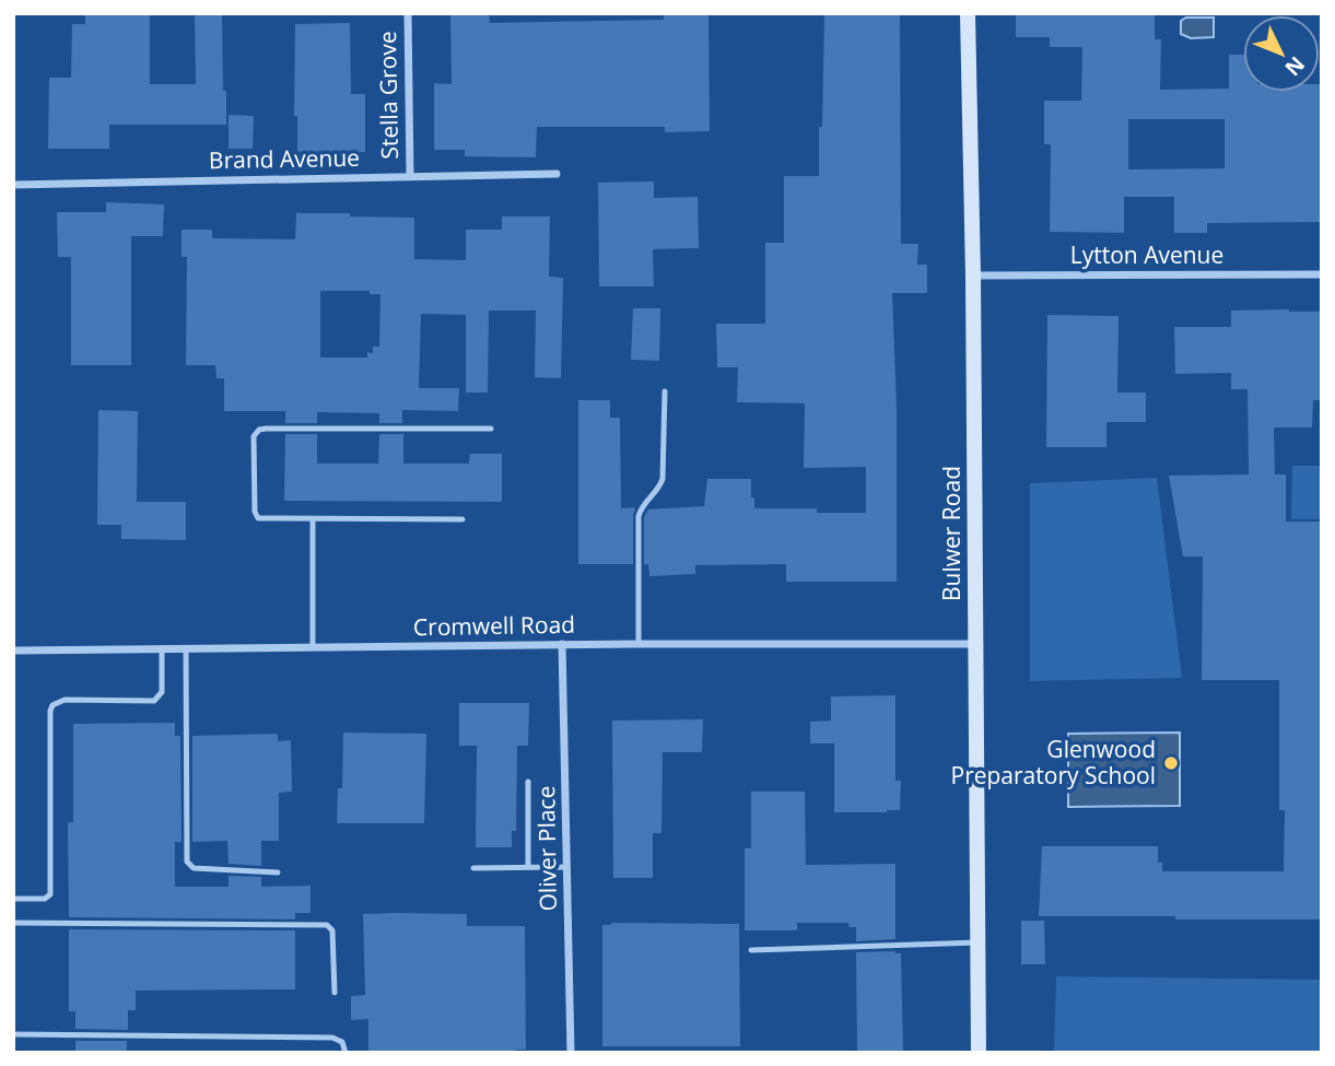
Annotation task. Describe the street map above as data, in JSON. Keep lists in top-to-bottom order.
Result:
{
  "streets": {
    "street": [
      "Stella Grove",
      "Brand Avenue",
      "Lytton Avenue",
      "Bulwer Road",
      "Cromwell Road",
      "Oliver Place"
    ]
  },
  "crossings": [
    ["Stella Grove", "Brand Avenue"],
    ["Lytton Avenue", "Bulwer Road"],
    ["Bulwer Road", "Cromwell Road"],
    ["Cromwell Road", "Oliver Place"]
  ],
  "places": ["Glenwood Preparatory School"],
  "north": "bottom right"
}
